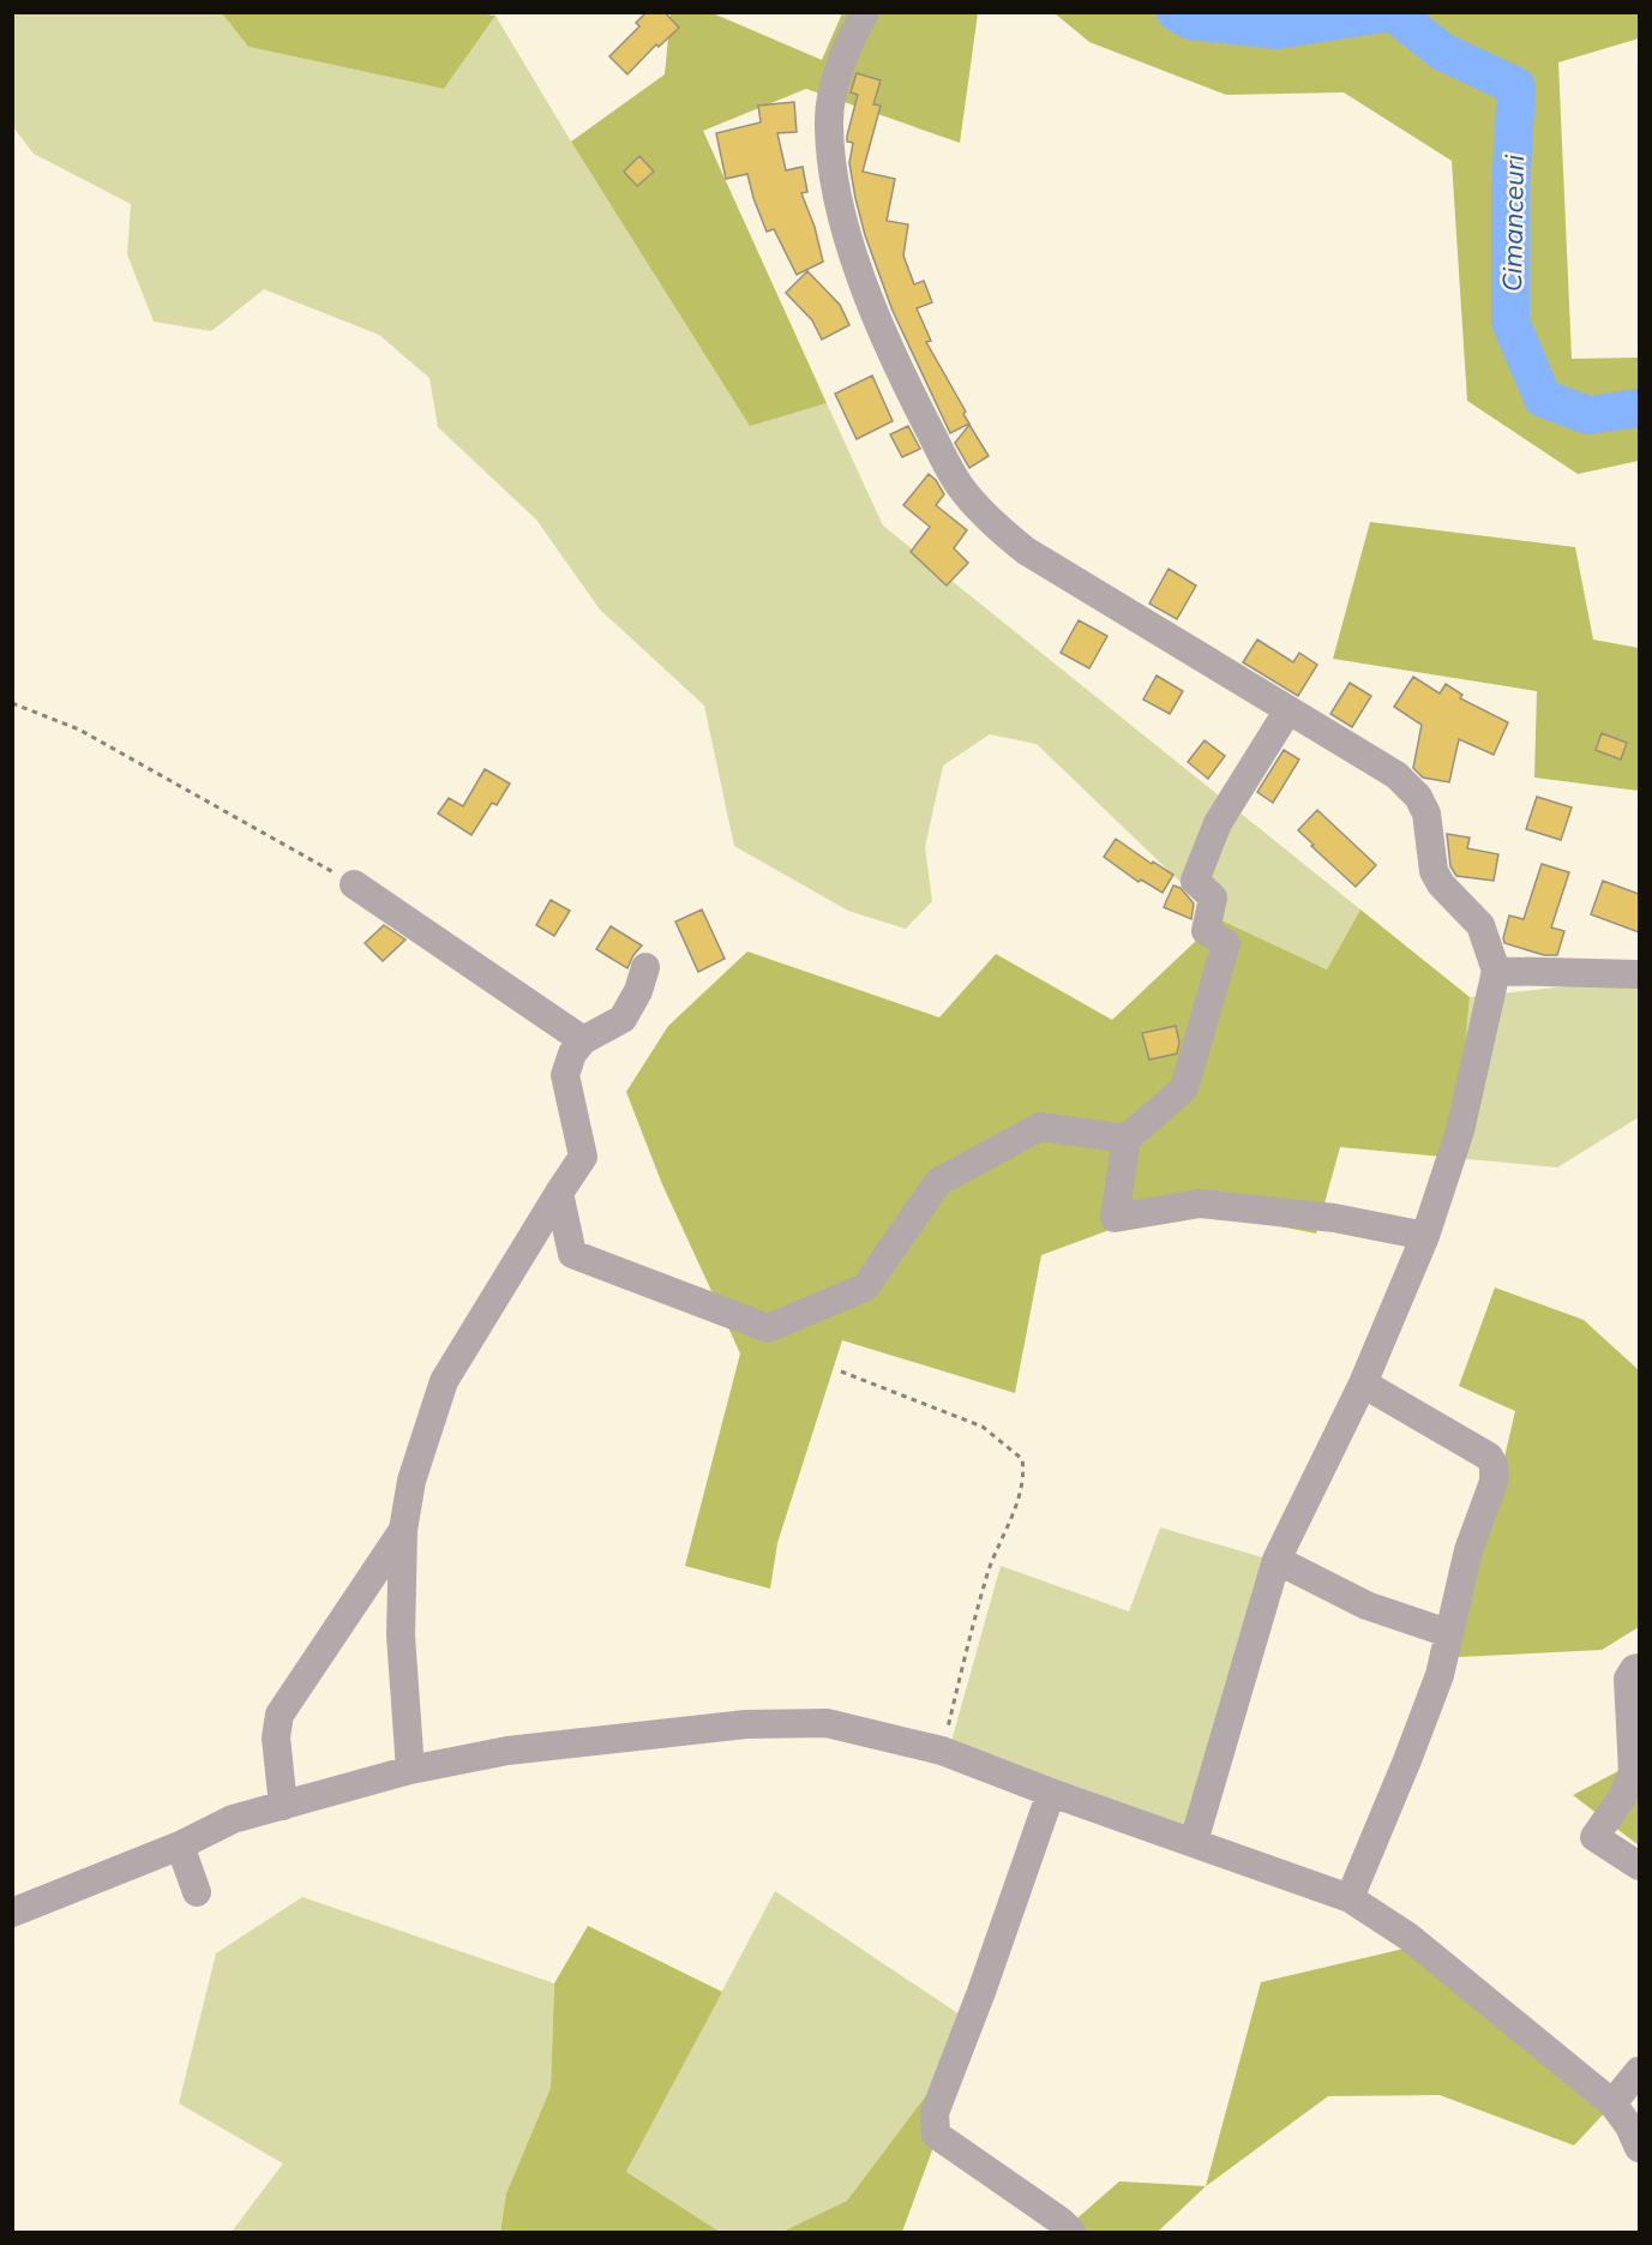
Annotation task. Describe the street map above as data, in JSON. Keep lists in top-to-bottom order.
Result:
{
  "water": ["Cimanceuri"]
}
